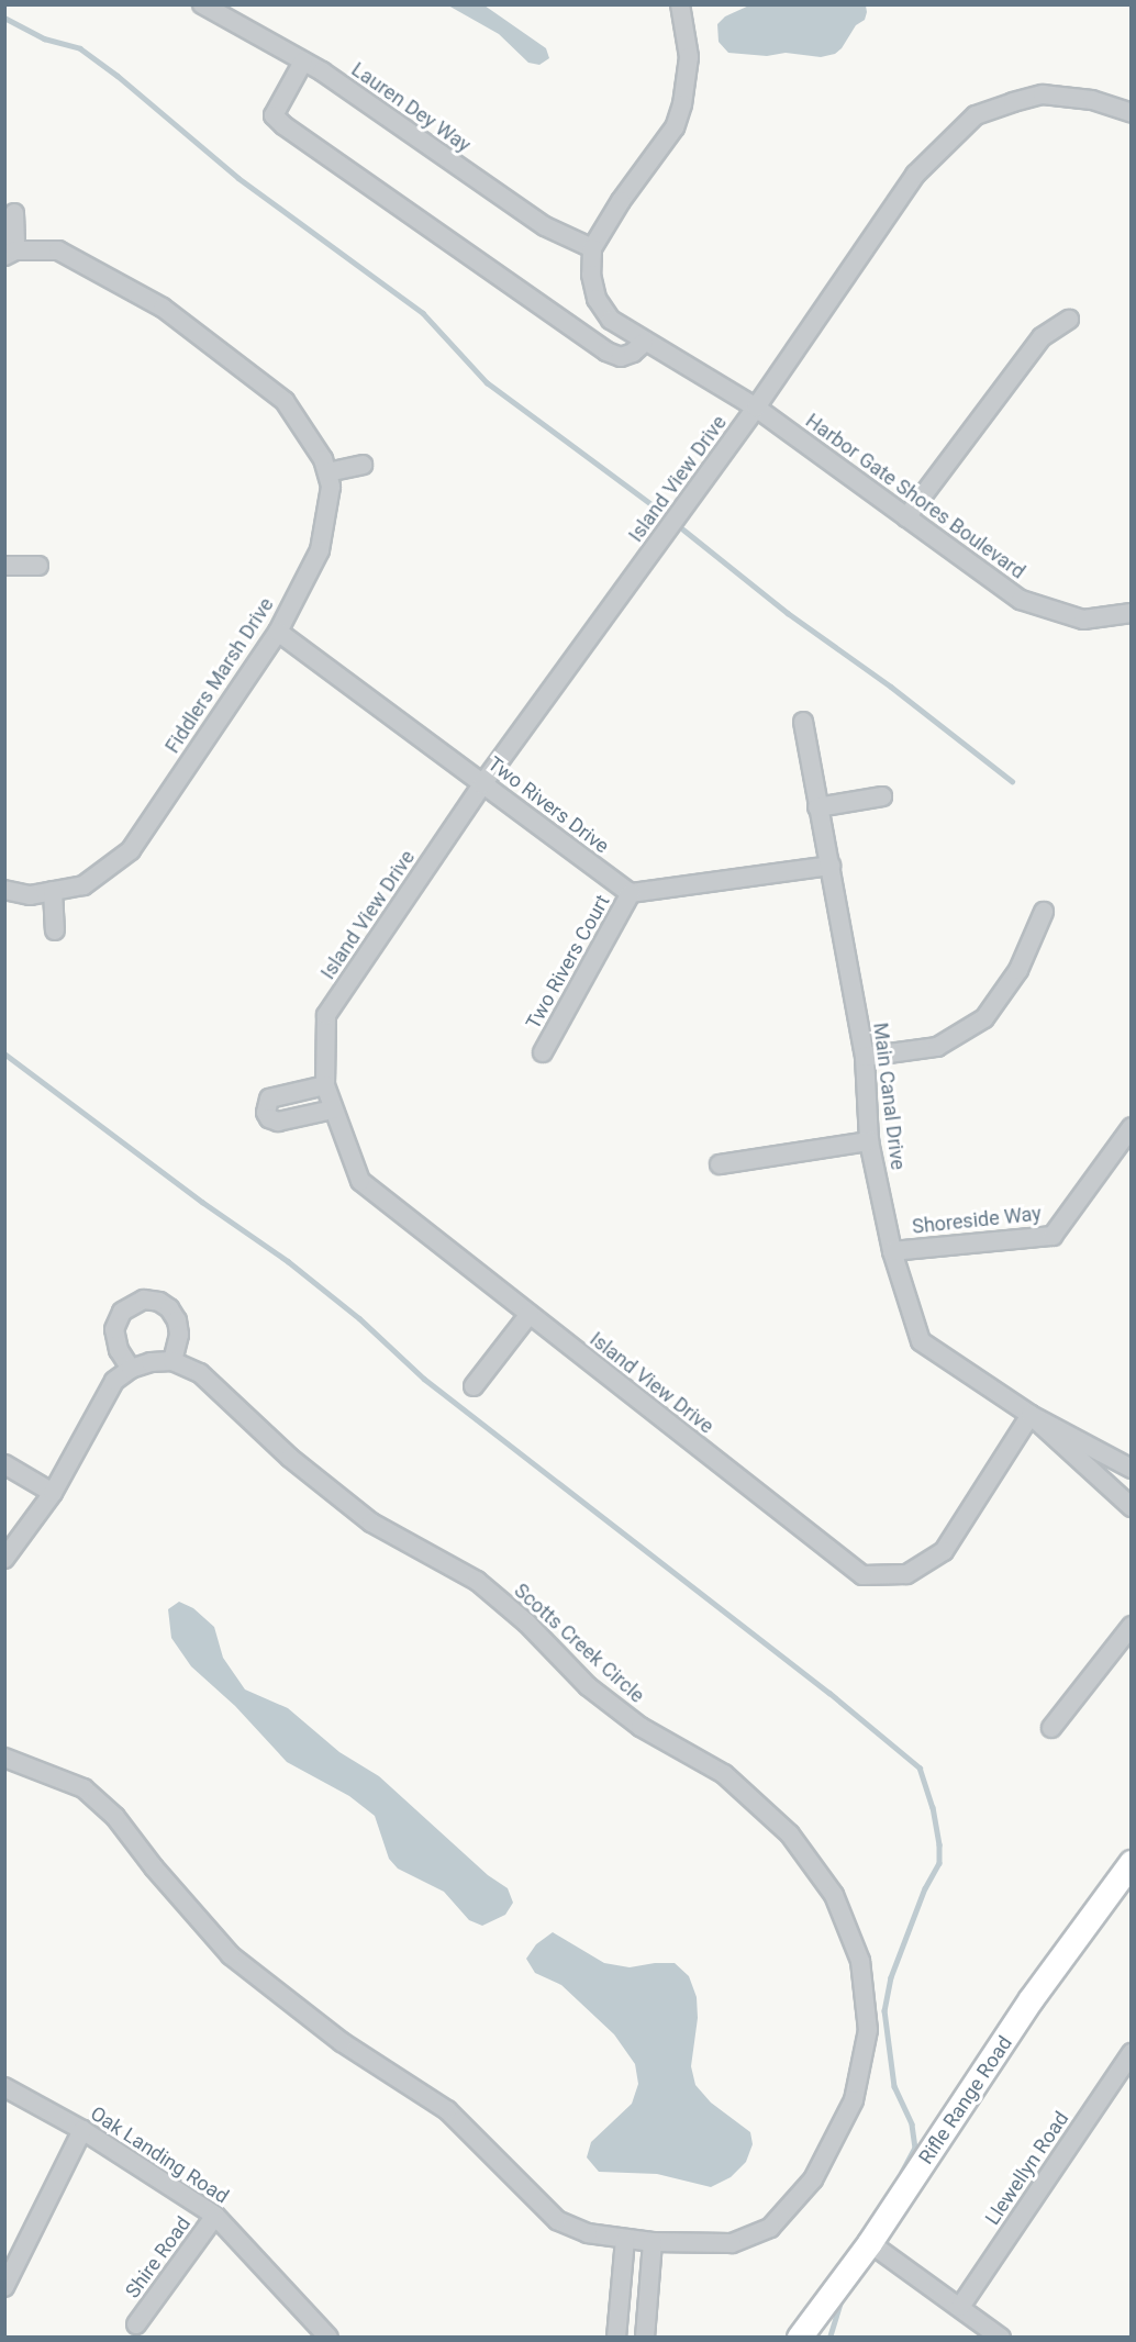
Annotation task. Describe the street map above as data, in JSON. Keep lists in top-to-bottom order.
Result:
{
  "streets": {
    "main road": ["Rifle Range Road"],
    "street": [
      "Lauren Dey Way",
      "Island View Drive",
      "Harbor Gate Shores Boulevard",
      "Fiddlers Marsh Drive",
      "Two Rivers Drive",
      "Two Rivers Court",
      "Main Canal Drive",
      "Shoreside Way",
      "Scotts Creek Circle",
      "Oak Landing Road",
      "Llewellyn Road",
      "Shire Road"
    ]
  },
  "crossings": [
    ["Lauren Dey Way", "Harbor Gate Shores Boulevard"],
    ["Island View Drive", "Harbor Gate Shores Boulevard"],
    ["Island View Drive", "Two Rivers Drive"],
    ["Island View Drive", "Main Canal Drive"],
    ["Fiddlers Marsh Drive", "Two Rivers Drive"],
    ["Two Rivers Drive", "Two Rivers Court"],
    ["Main Canal Drive", "Shoreside Way"],
    ["Oak Landing Road", "Shire Road"]
  ]
}
